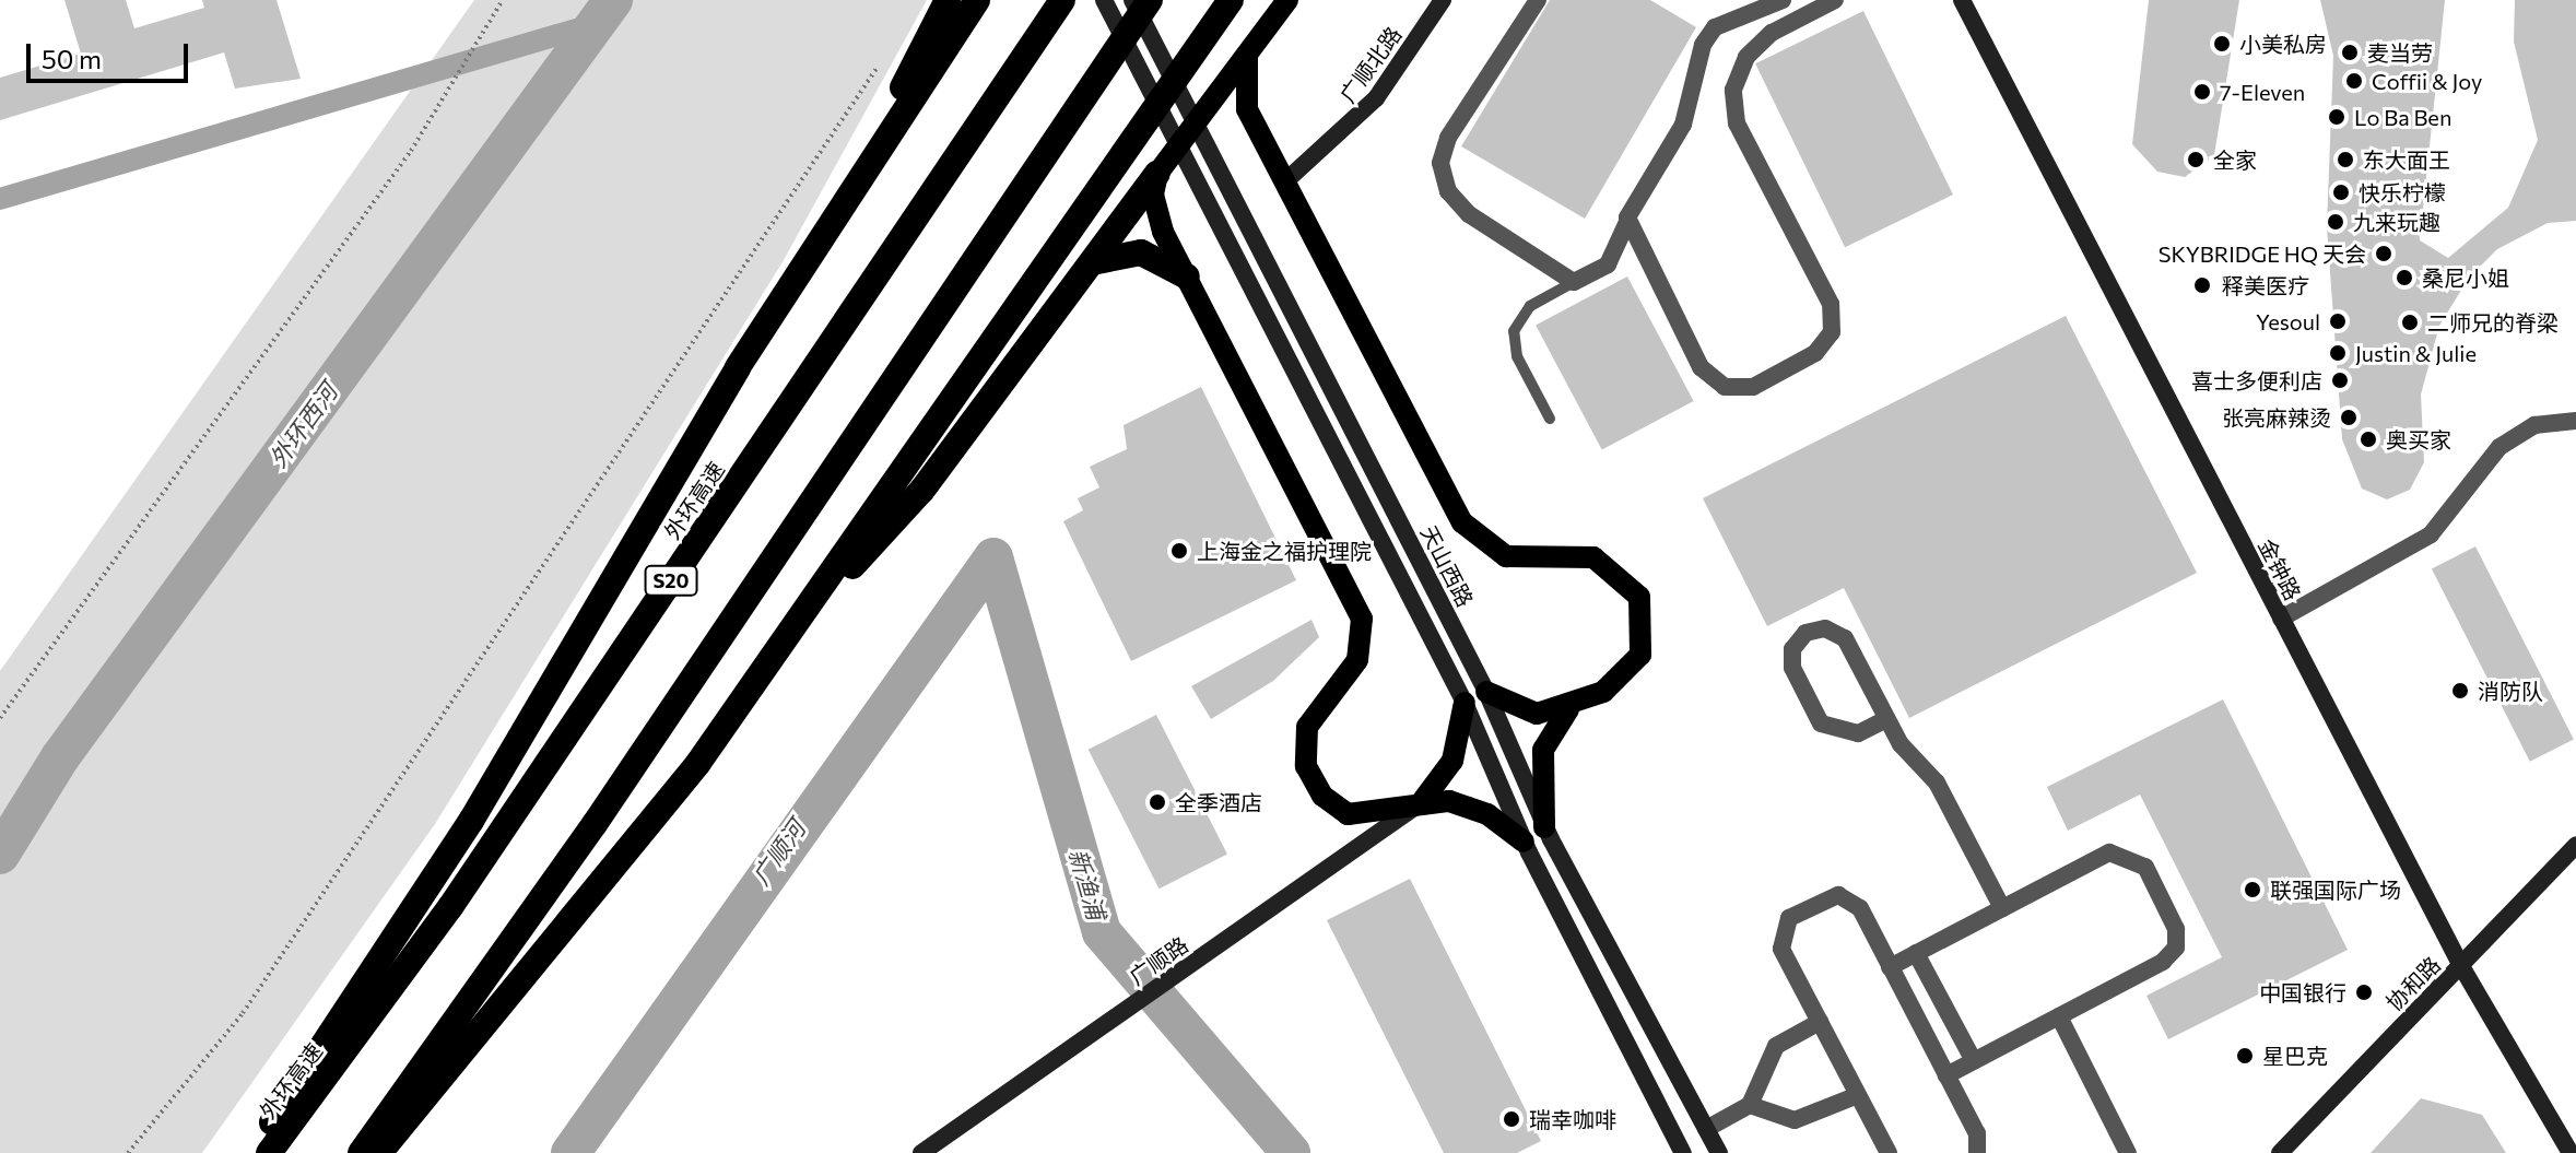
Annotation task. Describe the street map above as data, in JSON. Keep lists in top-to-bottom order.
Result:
{
  "streets": {
    "highway": ["外环高速", "S20"],
    "main road": [
      "广顺北路",
      "天山西路",
      "金钟路",
      "广顺路",
      "协和路"
    ]
  },
  "crossings": [
    ["金钟路", "协和路"]
  ],
  "water": ["外环西河", "广顺河", "新渔浦"],
  "places": [
    "小美私房",
    "麦当劳",
    "Coffii & Joy",
    "7-Eleven",
    "Lo Ba Ben",
    "全家",
    "东大面王",
    "快乐柠檬",
    "九来玩趣",
    "SKYBRIDGE HQ 天会",
    "桑尼小姐",
    "释美医疗",
    "Yesoul",
    "二师兄的脊梁",
    "Justin & Julie",
    "喜士多便利店",
    "张亮麻辣烫",
    "奥买家",
    "上海金之福护理院",
    "消防队",
    "全季酒店",
    "联强国际广场",
    "中国银行",
    "星巴克",
    "瑞幸咖啡"
  ],
  "scale_bar": "50 m"
}
